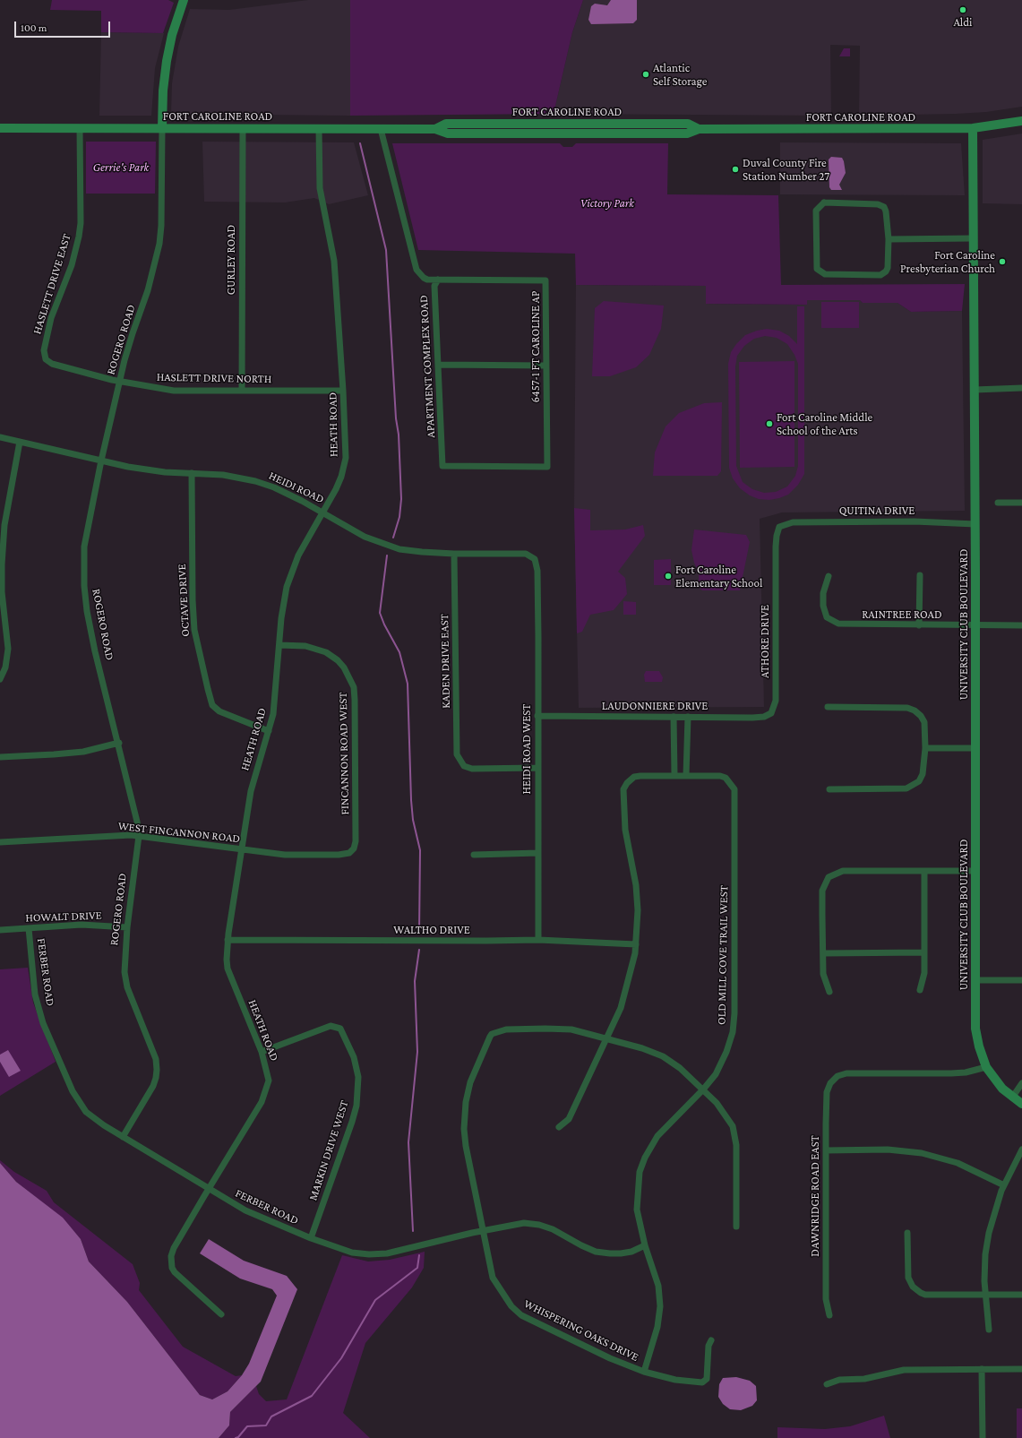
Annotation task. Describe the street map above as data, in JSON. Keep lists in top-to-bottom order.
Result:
{
  "streets": {
    "street": [
      "FORT CAROLINE ROAD",
      "GURLEY ROAD",
      "HASLETT DRIVE EAST",
      "ROGERO ROAD",
      "6457-1 FT CAROLINE AP",
      "APARTMENT COMPLEX ROAD",
      "HASLETT DRIVE NORTH",
      "HEATH ROAD",
      "HEIDI ROAD",
      "QUITINA DRIVE",
      "OCTAVE DRIVE",
      "RAINTREE ROAD",
      "UNIVERSITY CLUB BOULEVARD",
      "ATHORE DRIVE",
      "KADEN DRIVE EAST",
      "LAUDONNIERE DRIVE",
      "HEIDI ROAD WEST",
      "FINCANNON ROAD WEST",
      "WEST FINCANNON ROAD",
      "HOWALT DRIVE",
      "WALTHO DRIVE",
      "OLD MILL COVE TRAIL WEST",
      "FERBER ROAD",
      "MARKIN DRIVE WEST",
      "DAWNRIDGE ROAD EAST",
      "WHISPERING OAKS DRIVE"
    ]
  },
  "crossings": [
    ["FORT CAROLINE ROAD", "GURLEY ROAD"],
    ["FORT CAROLINE ROAD", "HASLETT DRIVE EAST"],
    ["FORT CAROLINE ROAD", "ROGERO ROAD"],
    ["FORT CAROLINE ROAD", "APARTMENT COMPLEX ROAD"],
    ["FORT CAROLINE ROAD", "HEATH ROAD"],
    ["FORT CAROLINE ROAD", "UNIVERSITY CLUB BOULEVARD"],
    ["GURLEY ROAD", "HASLETT DRIVE NORTH"],
    ["HASLETT DRIVE EAST", "HASLETT DRIVE NORTH"],
    ["ROGERO ROAD", "HASLETT DRIVE NORTH"],
    ["ROGERO ROAD", "HEIDI ROAD"],
    ["ROGERO ROAD", "WEST FINCANNON ROAD"],
    ["ROGERO ROAD", "HOWALT DRIVE"],
    ["ROGERO ROAD", "FERBER ROAD"],
    ["6457-1 FT CAROLINE AP", "APARTMENT COMPLEX ROAD"],
    ["HASLETT DRIVE NORTH", "HEATH ROAD"],
    ["HEATH ROAD", "HEIDI ROAD"],
    ["HEATH ROAD", "OCTAVE DRIVE"],
    ["HEATH ROAD", "FINCANNON ROAD WEST"],
    ["HEATH ROAD", "WEST FINCANNON ROAD"],
    ["HEATH ROAD", "WALTHO DRIVE"],
    ["HEATH ROAD", "FERBER ROAD"],
    ["HEATH ROAD", "MARKIN DRIVE WEST"],
    ["HEIDI ROAD", "OCTAVE DRIVE"],
    ["HEIDI ROAD", "KADEN DRIVE EAST"],
    ["HEIDI ROAD", "HEIDI ROAD WEST"],
    ["QUITINA DRIVE", "UNIVERSITY CLUB BOULEVARD"],
    ["QUITINA DRIVE", "ATHORE DRIVE"],
    ["RAINTREE ROAD", "UNIVERSITY CLUB BOULEVARD"],
    ["UNIVERSITY CLUB BOULEVARD", "DAWNRIDGE ROAD EAST"],
    ["ATHORE DRIVE", "LAUDONNIERE DRIVE"],
    ["KADEN DRIVE EAST", "HEIDI ROAD WEST"],
    ["LAUDONNIERE DRIVE", "HEIDI ROAD WEST"],
    ["HEIDI ROAD WEST", "WALTHO DRIVE"],
    ["FINCANNON ROAD WEST", "WEST FINCANNON ROAD"],
    ["HOWALT DRIVE", "FERBER ROAD"],
    ["OLD MILL COVE TRAIL WEST", "FERBER ROAD"],
    ["OLD MILL COVE TRAIL WEST", "WHISPERING OAKS DRIVE"],
    ["FERBER ROAD", "MARKIN DRIVE WEST"],
    ["FERBER ROAD", "WHISPERING OAKS DRIVE"]
  ],
  "parks": ["Gerrie's Park", "Victory Park"],
  "places": [
    "Aldi",
    "Atlantic Self Storage",
    "Duval County Fire Station Number 27",
    "Fort Caroline Presbyterian Church",
    "Fort Caroline Middle School of the Arts",
    "Fort Caroline Elementary School"
  ],
  "scale_bar": "100 m"
}
